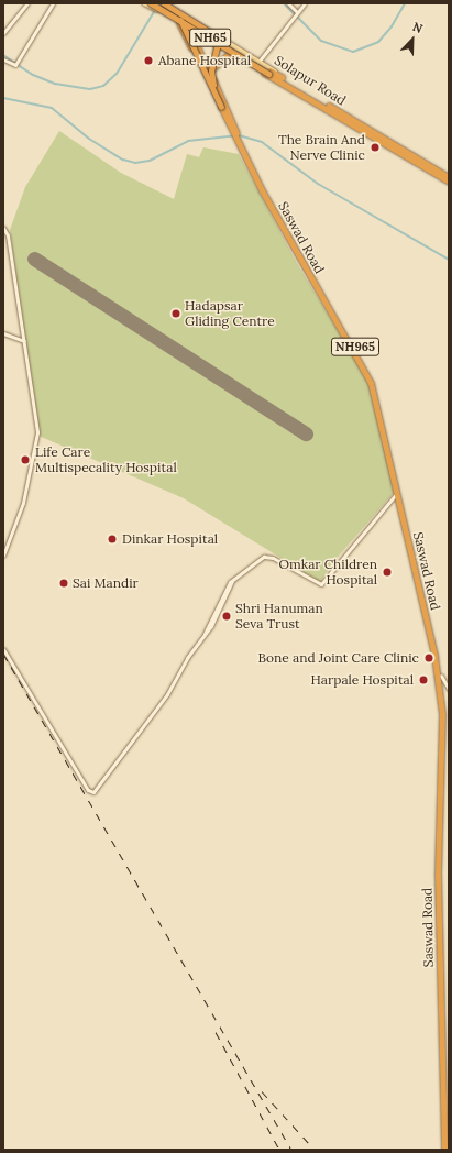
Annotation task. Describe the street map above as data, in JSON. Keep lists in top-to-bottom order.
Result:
{
  "streets": {
    "highway": [
      "NH65",
      "Solapur Road",
      "Saswad Road",
      "NH965"
    ]
  },
  "crossings": [
    ["NH65", "Solapur Road"],
    ["NH65", "NH965"],
    ["Solapur Road", "NH965"],
    ["Saswad Road", "NH965"]
  ],
  "places": [
    "Abane Hospital",
    "The Brain And Nerve Clinic",
    "Hadapsar Gliding Centre",
    "Life Care Multispecality Hospital",
    "Dinkar Hospital",
    "Omkar Children Hospital",
    "Sai Mandir",
    "Shri Hanuman Seva Trust",
    "Bone and Joint Care Clinic",
    "Harpale Hospital"
  ],
  "north": "top right"
}
